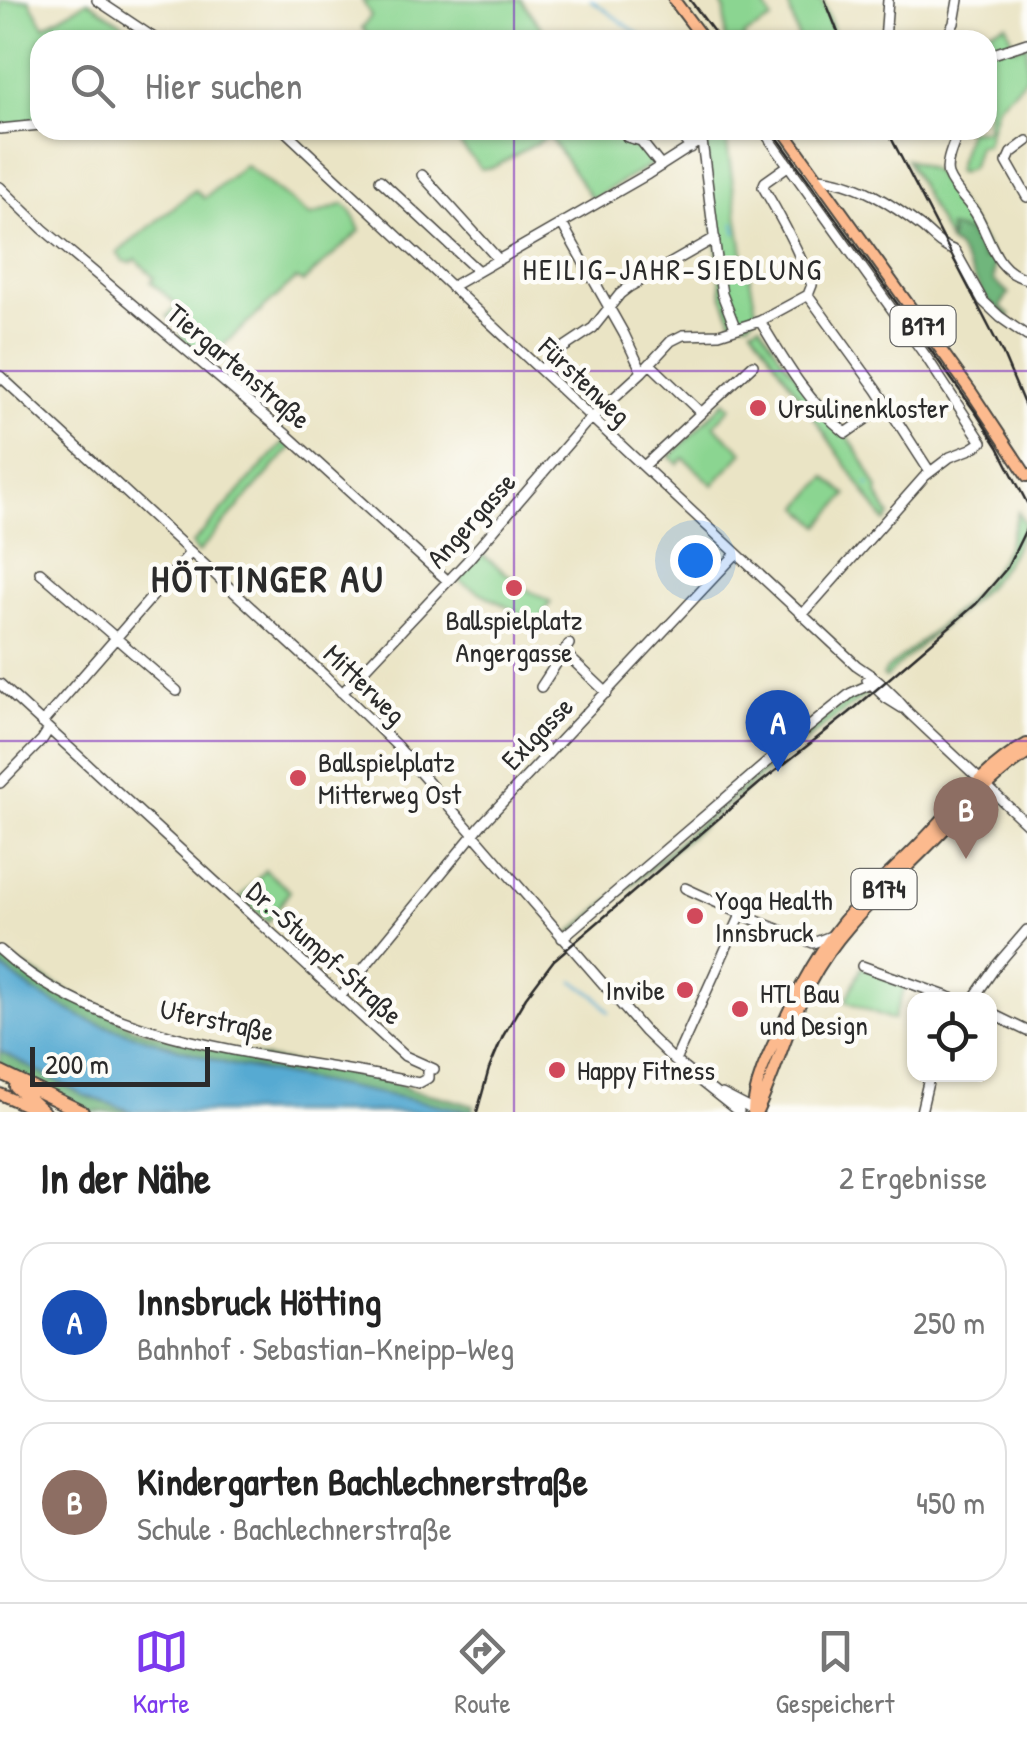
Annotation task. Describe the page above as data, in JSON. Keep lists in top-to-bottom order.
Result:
{
  "streets": {
    "main road": ["B171", "B174"],
    "street": [
      "Tiergartenstraße",
      "Fürstenweg",
      "Angergasse",
      "Mitterweg",
      "Exlgasse",
      "Dr.-Stumpf-Straße",
      "Uferstraße"
    ]
  },
  "crossings": [
    ["Tiergartenstraße", "Angergasse"],
    ["Fürstenweg", "Angergasse"],
    ["Fürstenweg", "Exlgasse"],
    ["Fürstenweg", "B174"],
    ["Angergasse", "Mitterweg"],
    ["Mitterweg", "Exlgasse"],
    ["Mitterweg", "B174"],
    ["Exlgasse", "Dr.-Stumpf-Straße"],
    ["Dr.-Stumpf-Straße", "Uferstraße"]
  ],
  "districts": ["HEILIG-JAHR-SIEDLUNG", "HÖTTINGER AU"],
  "places": [
    "Ursulinenkloster",
    "Ballspielplatz Angergasse",
    "Ballspielplatz Mitterweg Ost",
    "Yoga Health Innsbruck",
    "Invibe",
    "HTL Bau und Design",
    "Happy Fitness"
  ],
  "scale_bar": "200 m",
  "page": {
    "search": "Hier suchen",
    "pins": ["A", "B"],
    "scale": "200 m",
    "heading": ["In der Nähe", "2 Ergebnisse"],
    "list": [
      {
        "mark": "A",
        "name": "Innsbruck Hötting",
        "note": "Bahnhof · Sebastian-Kneipp-Weg",
        "value": "250 m"
      },
      {
        "mark": "B",
        "name": "Kindergarten Bachlechnerstraße",
        "note": "Schule · Bachlechnerstraße",
        "value": "450 m"
      }
    ],
    "nav": ["Karte", "Route", "Gespeichert"]
  }
}
